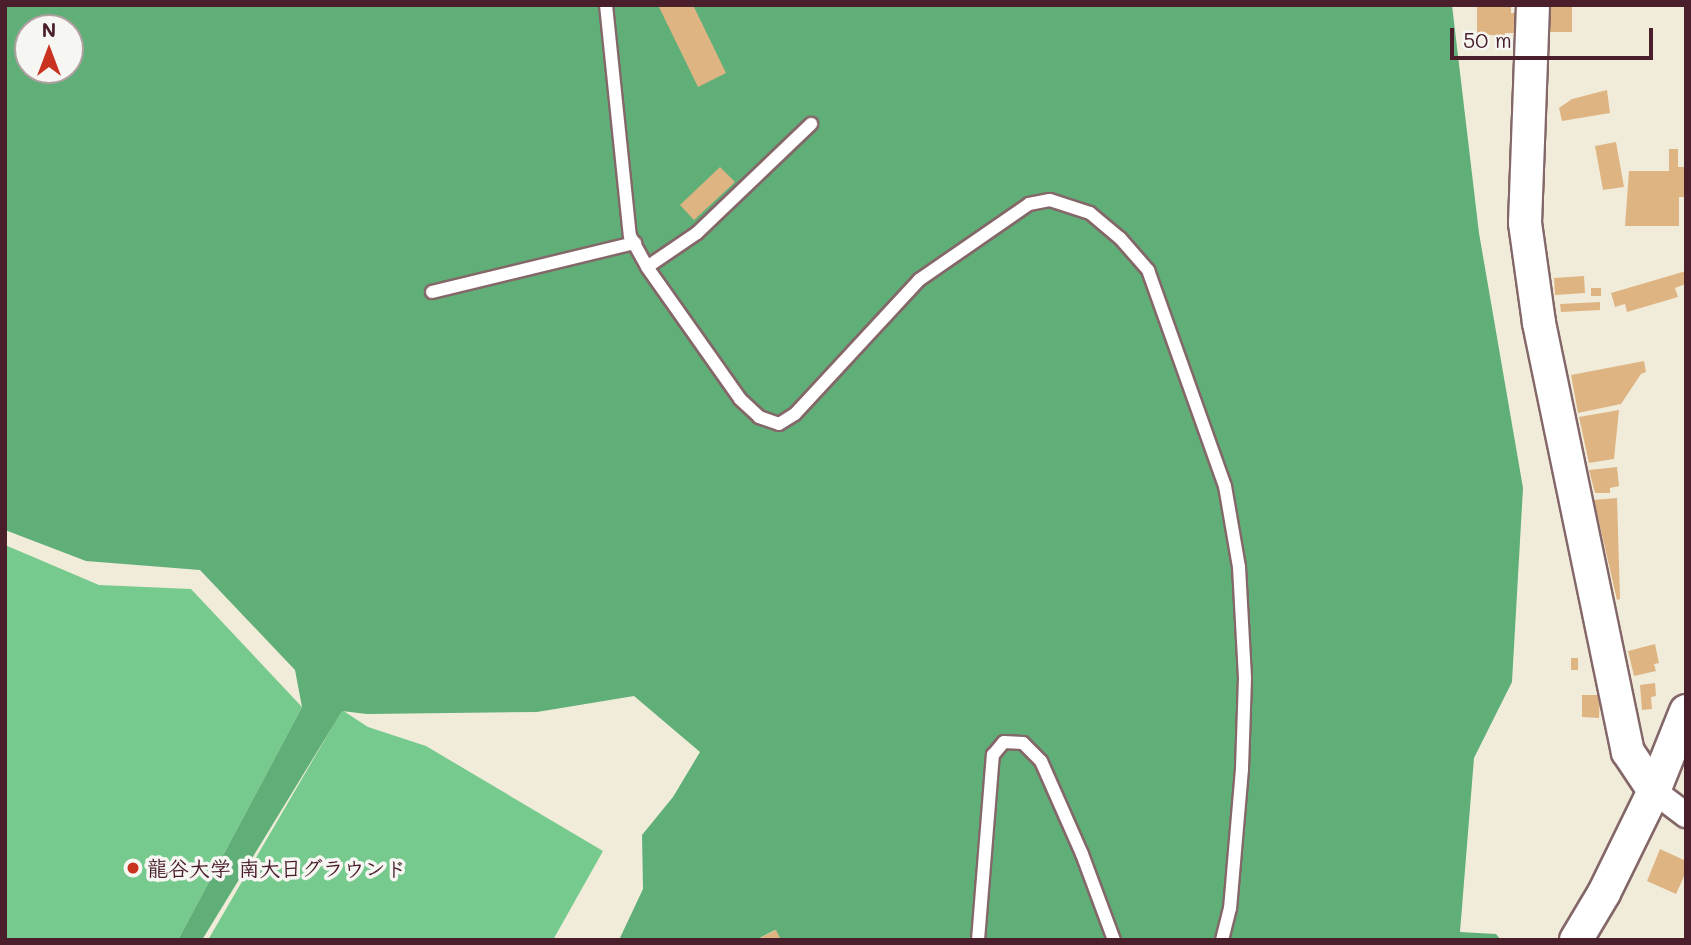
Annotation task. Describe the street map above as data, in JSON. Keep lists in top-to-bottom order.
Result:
{
  "places": ["龍谷大学 南大日グラウンド"],
  "scale_bar": "50 m",
  "north": "top"
}
